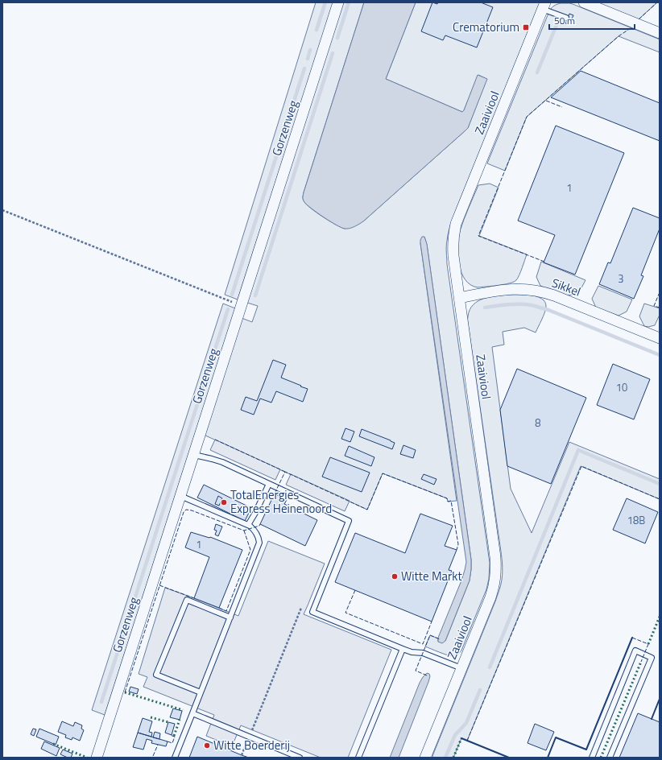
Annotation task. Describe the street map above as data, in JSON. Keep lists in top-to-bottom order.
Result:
{
  "streets": {
    "street": ["Zaaiviool", "Gorzenweg", "Sikkel"]
  },
  "crossings": [
    ["Zaaiviool", "Sikkel"]
  ],
  "places": {
    "transit": ["Crematorium"],
    "other": ["TotalEnergies Express Heinenoord", "Witte Markt", "Witte Boerderij"]
  },
  "house_numbers": [
    "1",
    "3",
    "10",
    "8",
    "18B",
    "1"
  ],
  "scale_bar": "50 m"
}
